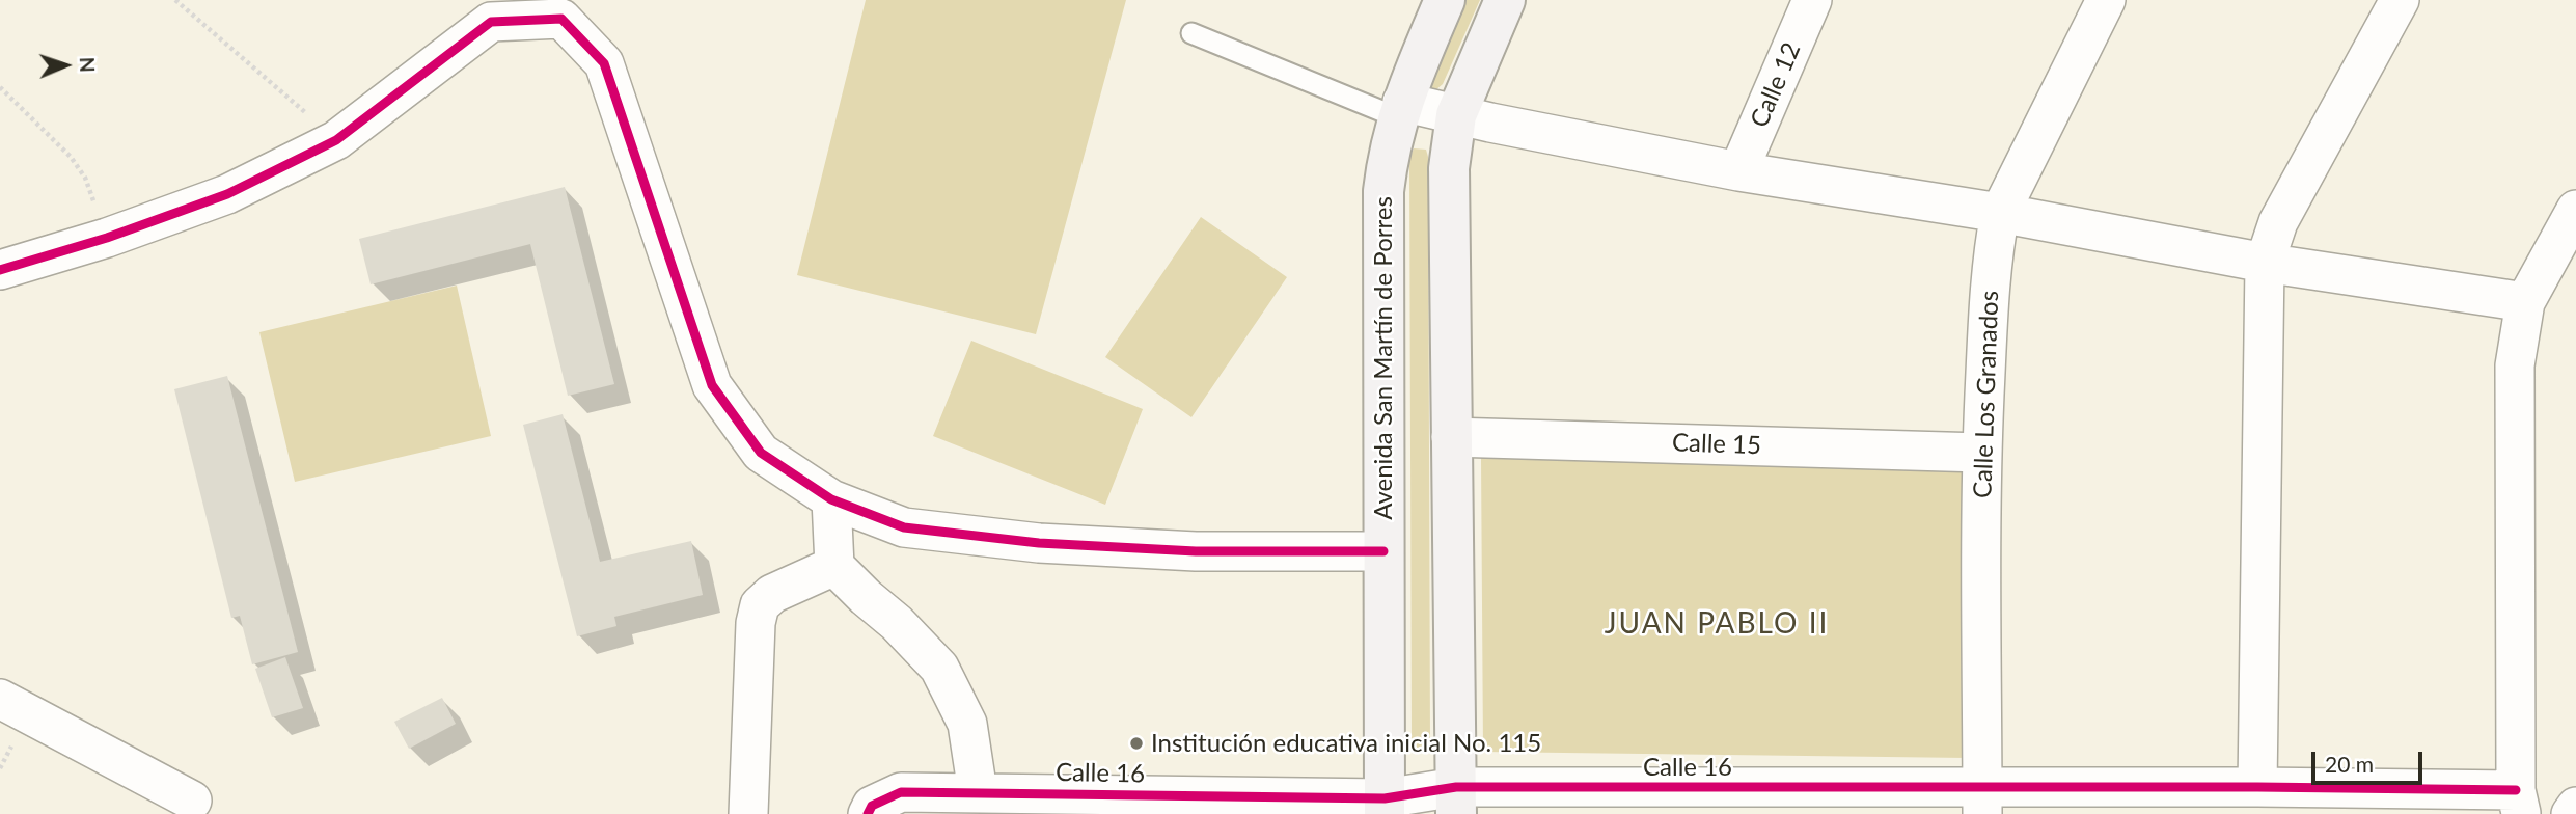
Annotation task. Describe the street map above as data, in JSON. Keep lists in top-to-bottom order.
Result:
{
  "streets": {
    "main road": ["Avenida San Martín de Porres"],
    "street": [
      "Calle 12",
      "Calle Los Granados",
      "Calle 15",
      "Calle 16"
    ]
  },
  "crossings": [
    ["Avenida San Martín de Porres", "Calle 16"],
    ["Calle Los Granados", "Calle 15"],
    ["Calle Los Granados", "Calle 16"]
  ],
  "districts": ["JUAN PABLO II"],
  "places": ["Institución educativa inicial No. 115"],
  "scale_bar": "20 m",
  "north": "right"
}
